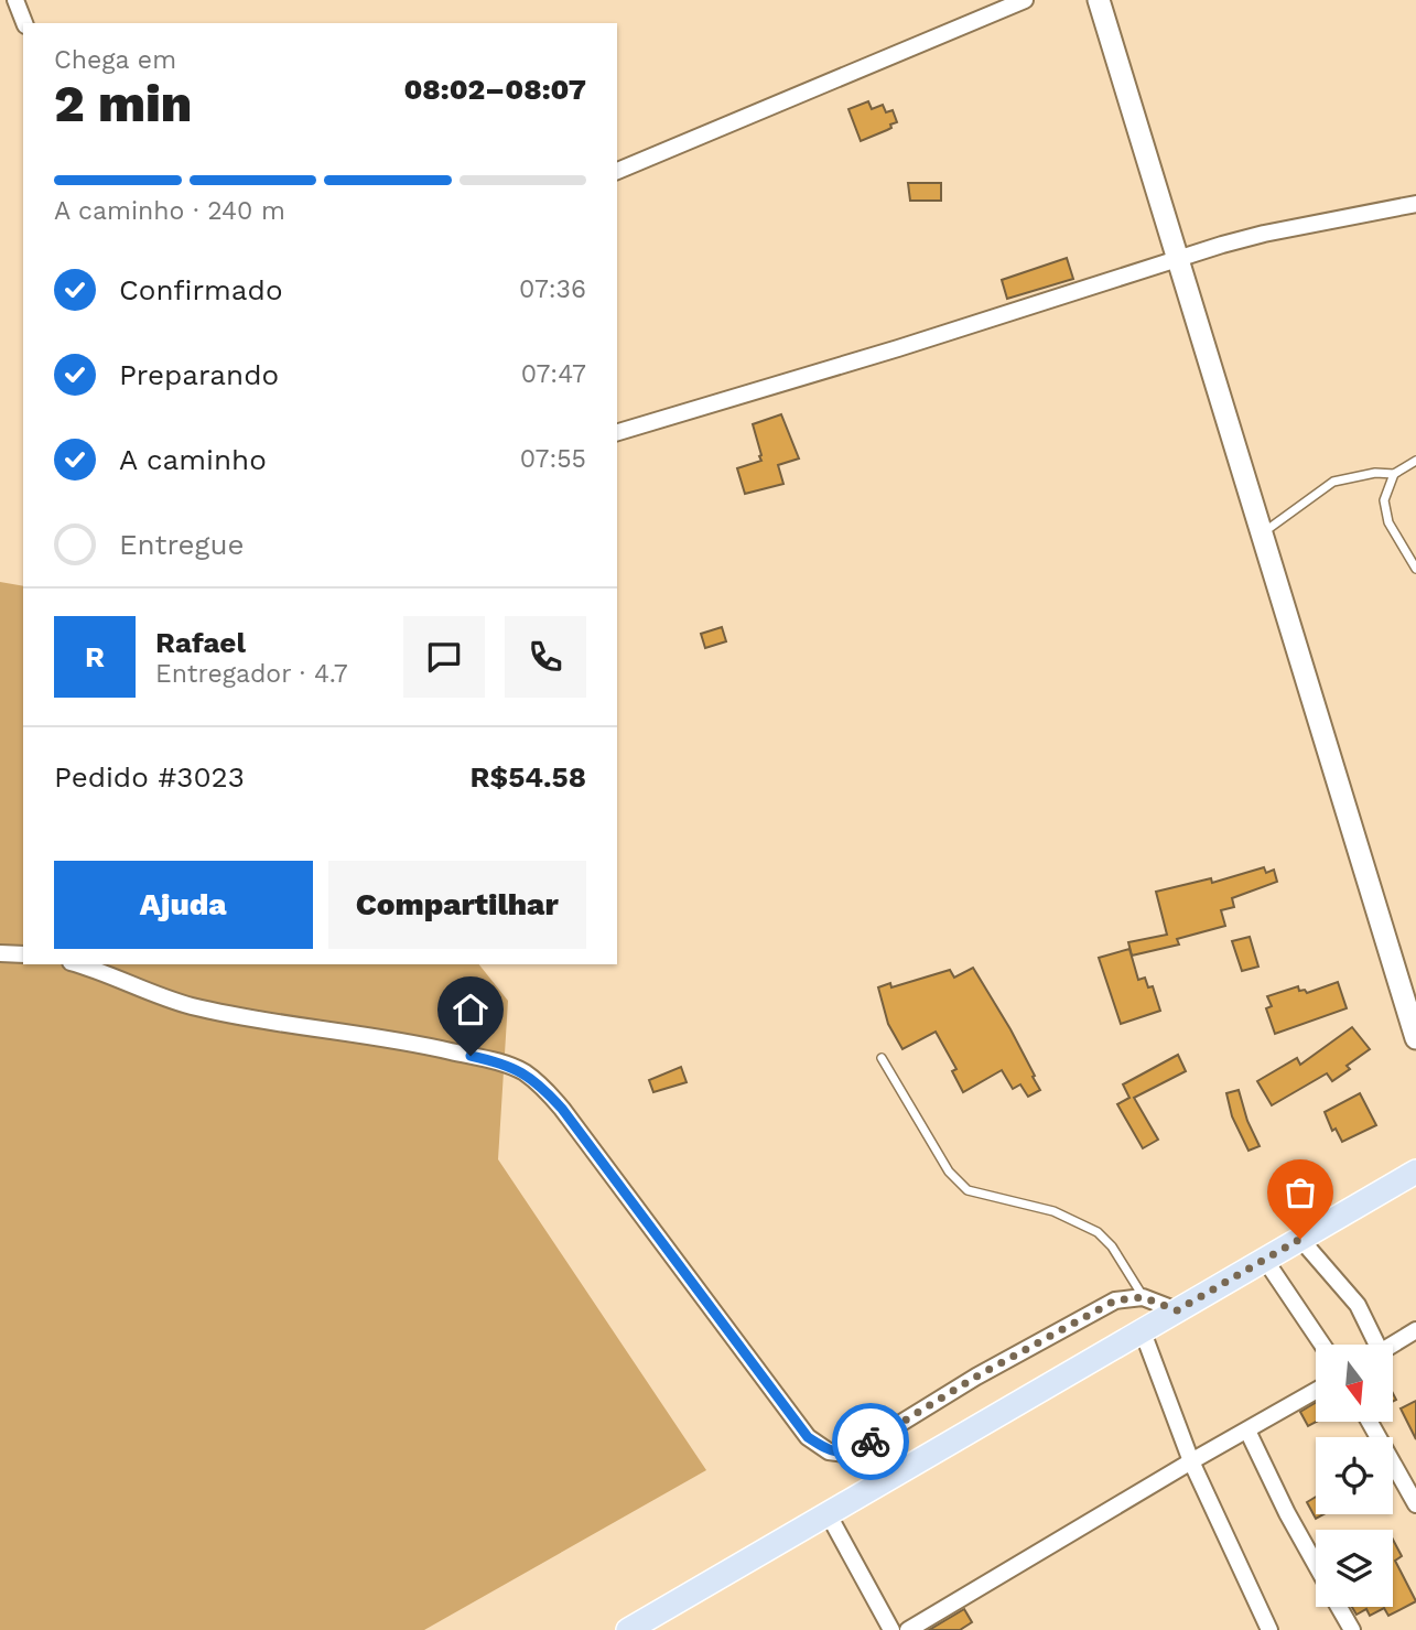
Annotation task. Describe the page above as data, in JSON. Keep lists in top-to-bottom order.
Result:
{
  "north": "bottom",
  "page": {
    "heading": ["2 min", "Chega em", "08:02–08:07"],
    "panel": [
      "Rafael",
      "Entregador · 4.7",
      "Pedido #3023",
      "R$54.58"
    ],
    "bar": "A caminho · 240 m",
    "list": [
      ["Confirmado", "07:36"],
      ["Preparando", "07:47"],
      ["A caminho", "07:55"],
      "Entregue"
    ],
    "round": "R",
    "buttons": ["Ajuda", "Compartilhar"]
  }
}
